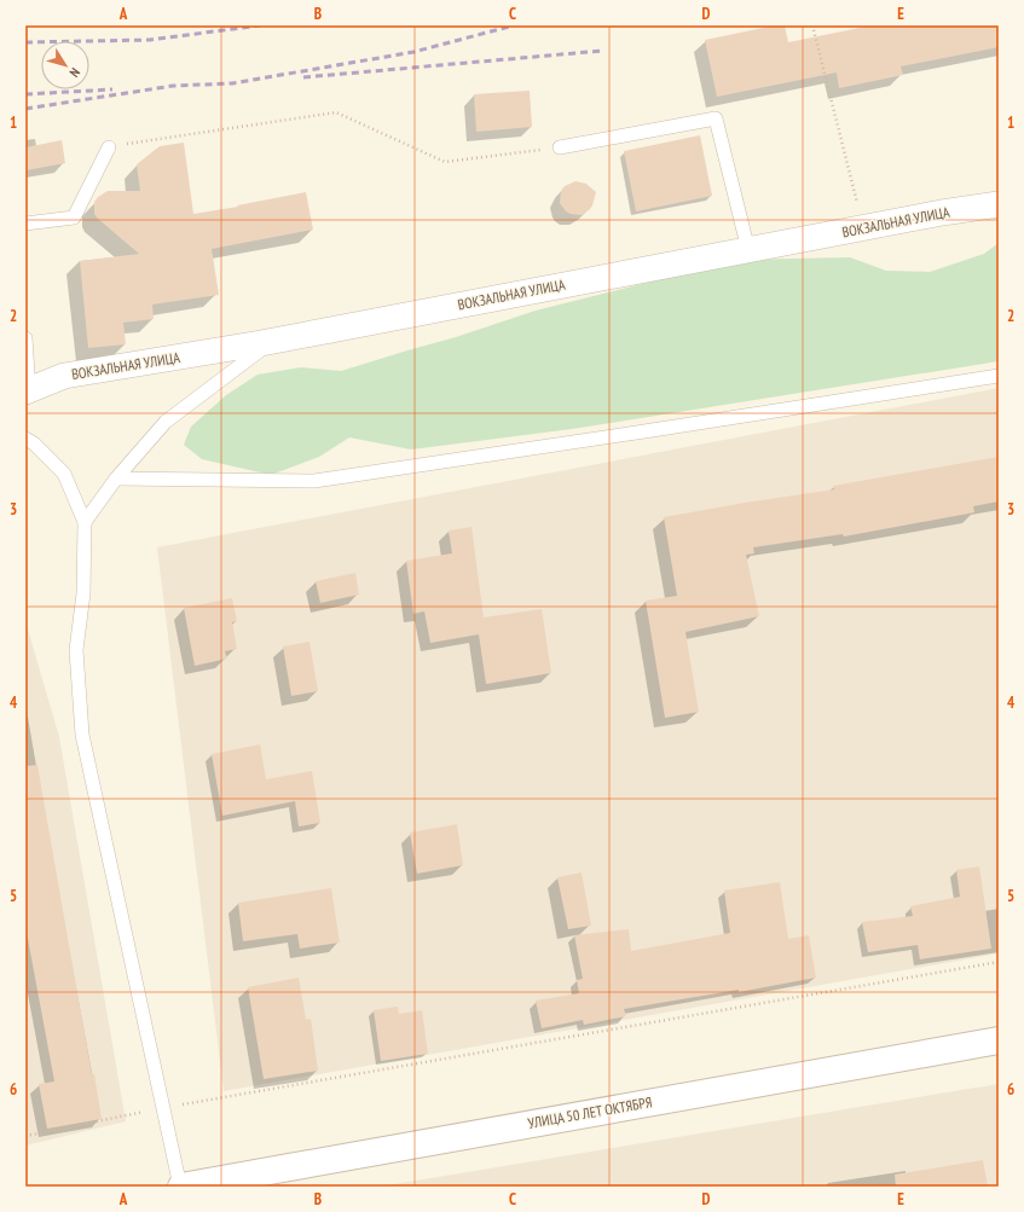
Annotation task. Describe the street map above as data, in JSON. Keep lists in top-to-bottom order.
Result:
{
  "streets": {
    "main road": ["УЛИЦА 50 ЛЕТ ОКТЯБРЯ"],
    "street": ["ВОКЗАЛЬНАЯ УЛИЦА"]
  },
  "north": "bottom right",
  "grid": {
    "columns": [
      "A",
      "B",
      "C",
      "D",
      "E"
    ],
    "rows": [
      "1",
      "2",
      "3",
      "4",
      "5",
      "6"
    ]
  }
}
